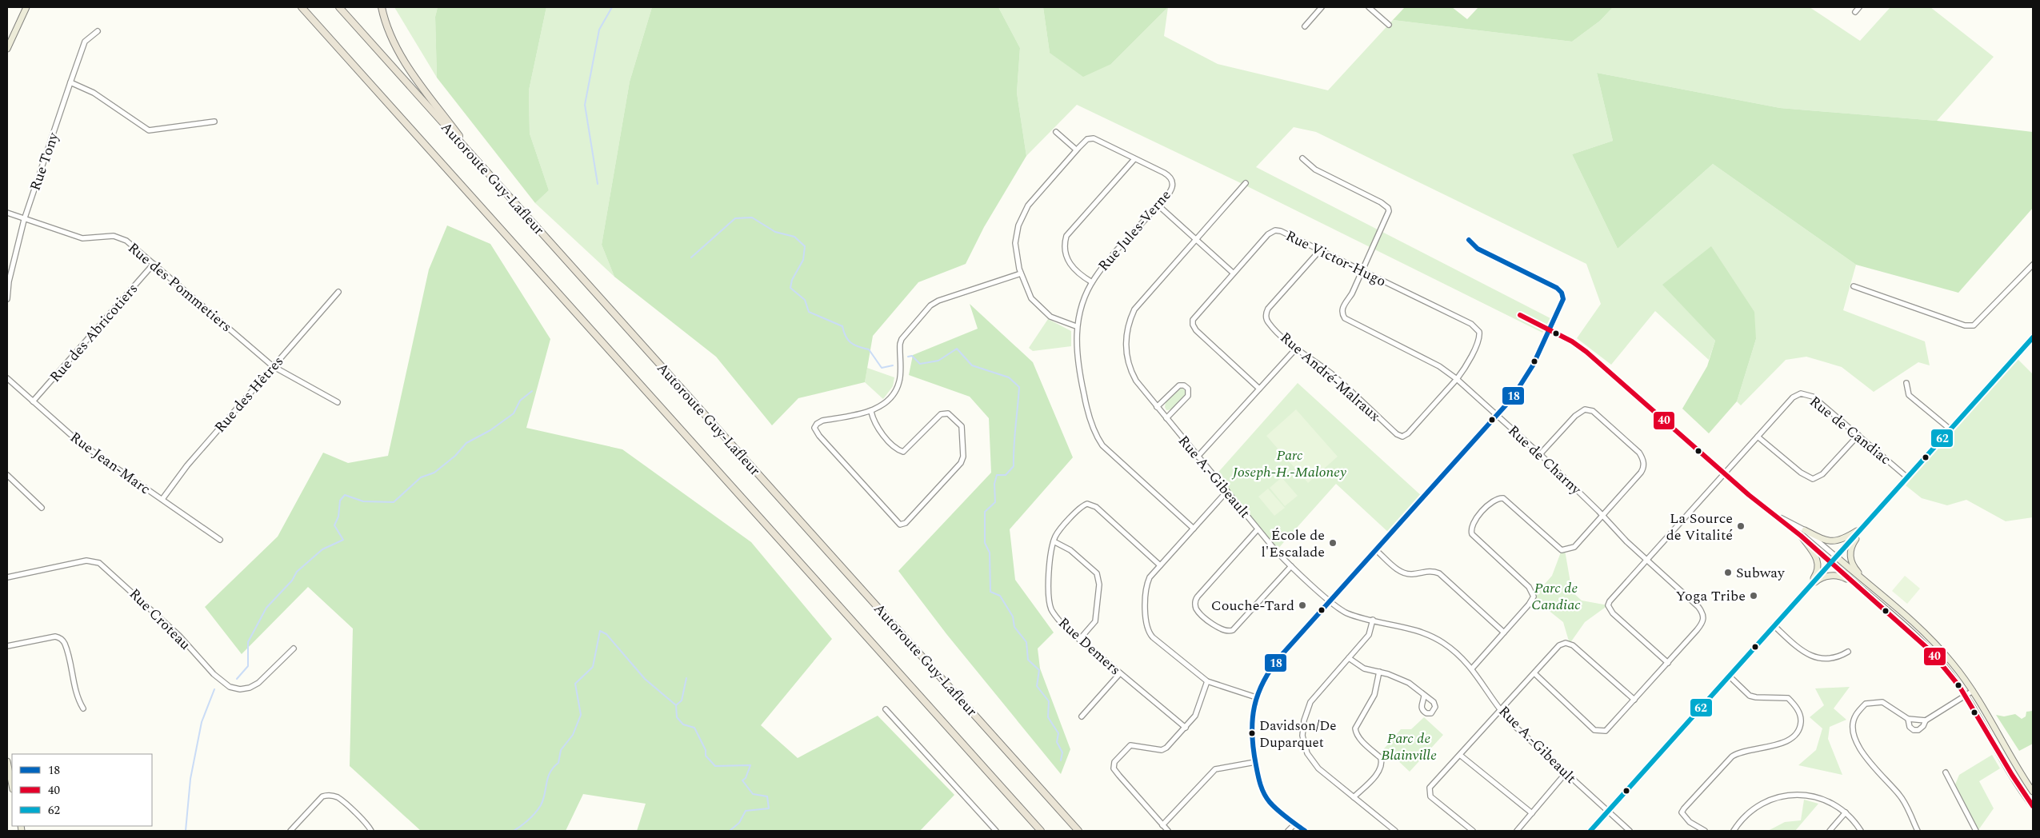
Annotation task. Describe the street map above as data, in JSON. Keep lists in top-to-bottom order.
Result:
{
  "streets": {
    "highway": ["Autoroute Guy-Lafleur"],
    "street": [
      "Rue Tony",
      "Rue Jules-Verne",
      "Rue Victor-Hugo",
      "Rue des Pommetiers",
      "Rue des Abricotiers",
      "Rue André-Malraux",
      "Rue des Hêtres",
      "Rue de Candiac",
      "Rue de Charny",
      "Rue Jean-Marc",
      "Rue A.-Gibeault",
      "Rue Croteau",
      "Rue Demers"
    ]
  },
  "crossings": [
    ["Rue Tony", "Rue des Pommetiers"],
    ["Rue Victor-Hugo", "Rue André-Malraux"],
    ["Rue Victor-Hugo", "Rue de Charny"],
    ["Rue des Pommetiers", "Rue des Abricotiers"],
    ["Rue des Pommetiers", "Rue des Hêtres"],
    ["Rue des Abricotiers", "Rue Jean-Marc"],
    ["Rue André-Malraux", "Rue de Charny"],
    ["Rue des Hêtres", "Rue Jean-Marc"],
    ["Rue de Candiac", "Rue de Charny"]
  ],
  "parks": ["Parc Joseph-H.-Maloney", "Parc de Candiac", "Parc de Blainville"],
  "places": [
    "La Source de Vitalité",
    "École de l'Escalade",
    "Subway",
    "Yoga Tribe",
    "Couche-Tard",
    "Davidson/De Duparquet"
  ],
  "lines": ["transit line 18", "transit line 40", "transit line 62"],
  "legend": ["18", "40", "62"]
}
